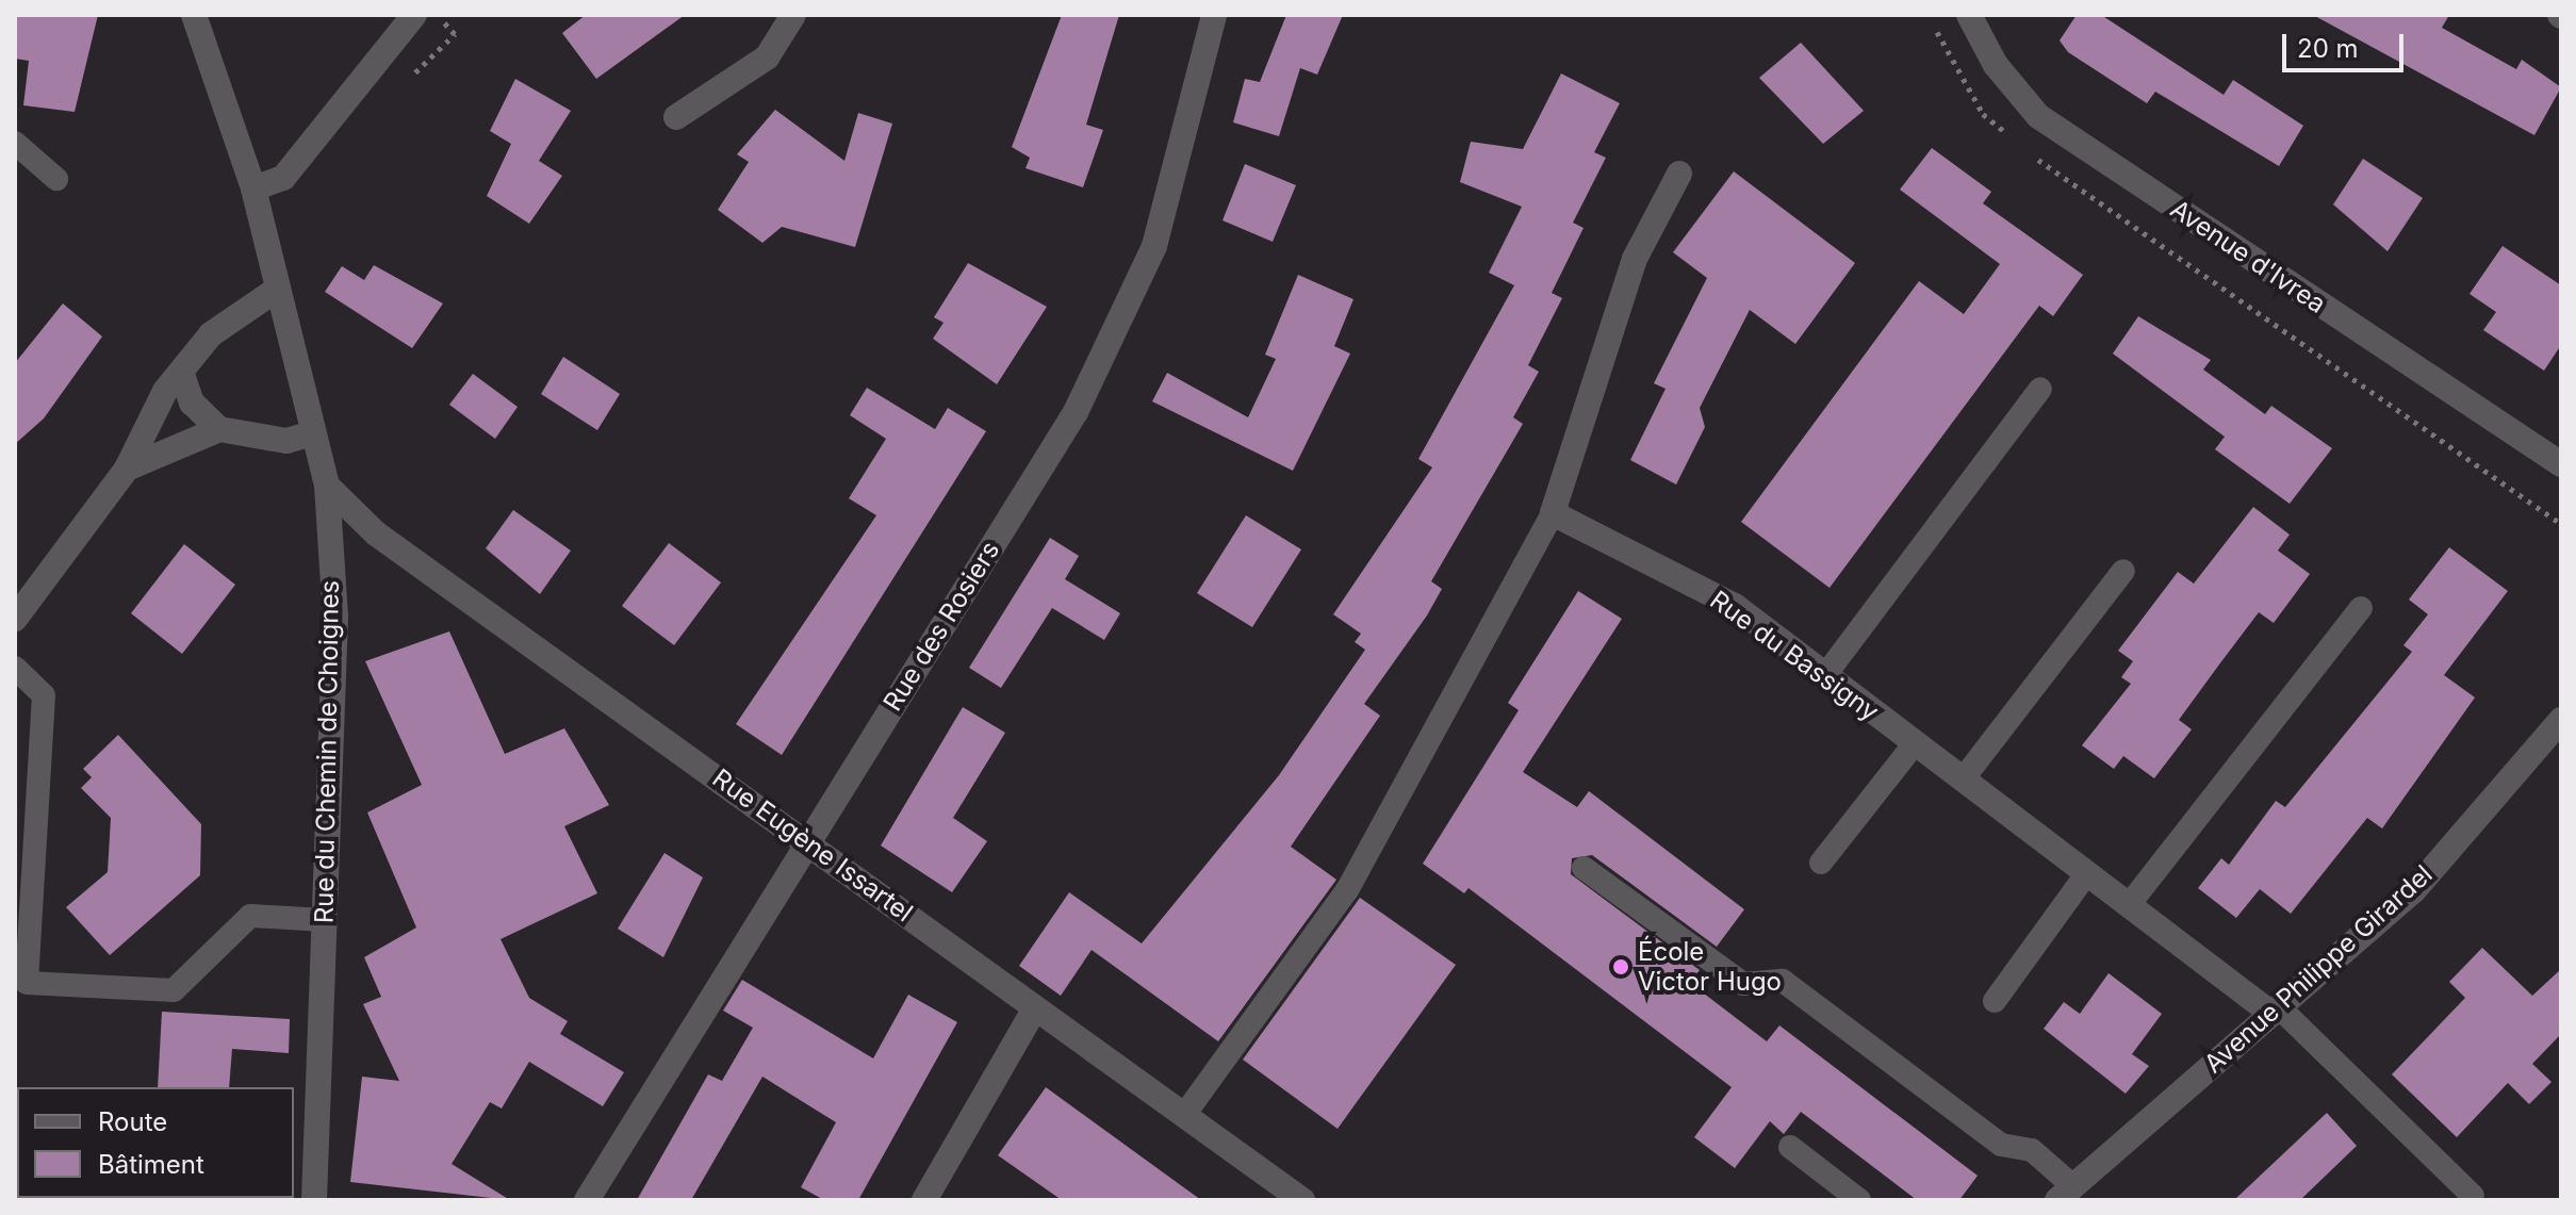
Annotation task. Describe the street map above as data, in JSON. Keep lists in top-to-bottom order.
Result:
{
  "streets": {
    "street": [
      "Avenue d'Ivrea",
      "Rue des Rosiers",
      "Rue du Bassigny",
      "Rue du Chemin de Choignes",
      "Rue Eugène Issartel",
      "Avenue Philippe Girardel"
    ]
  },
  "crossings": [
    ["Rue des Rosiers", "Rue Eugène Issartel"],
    ["Rue du Bassigny", "Avenue Philippe Girardel"],
    ["Rue du Chemin de Choignes", "Rue Eugène Issartel"]
  ],
  "places": ["École Victor Hugo"],
  "legend": ["Route", "Bâtiment"],
  "scale_bar": "20 m"
}
